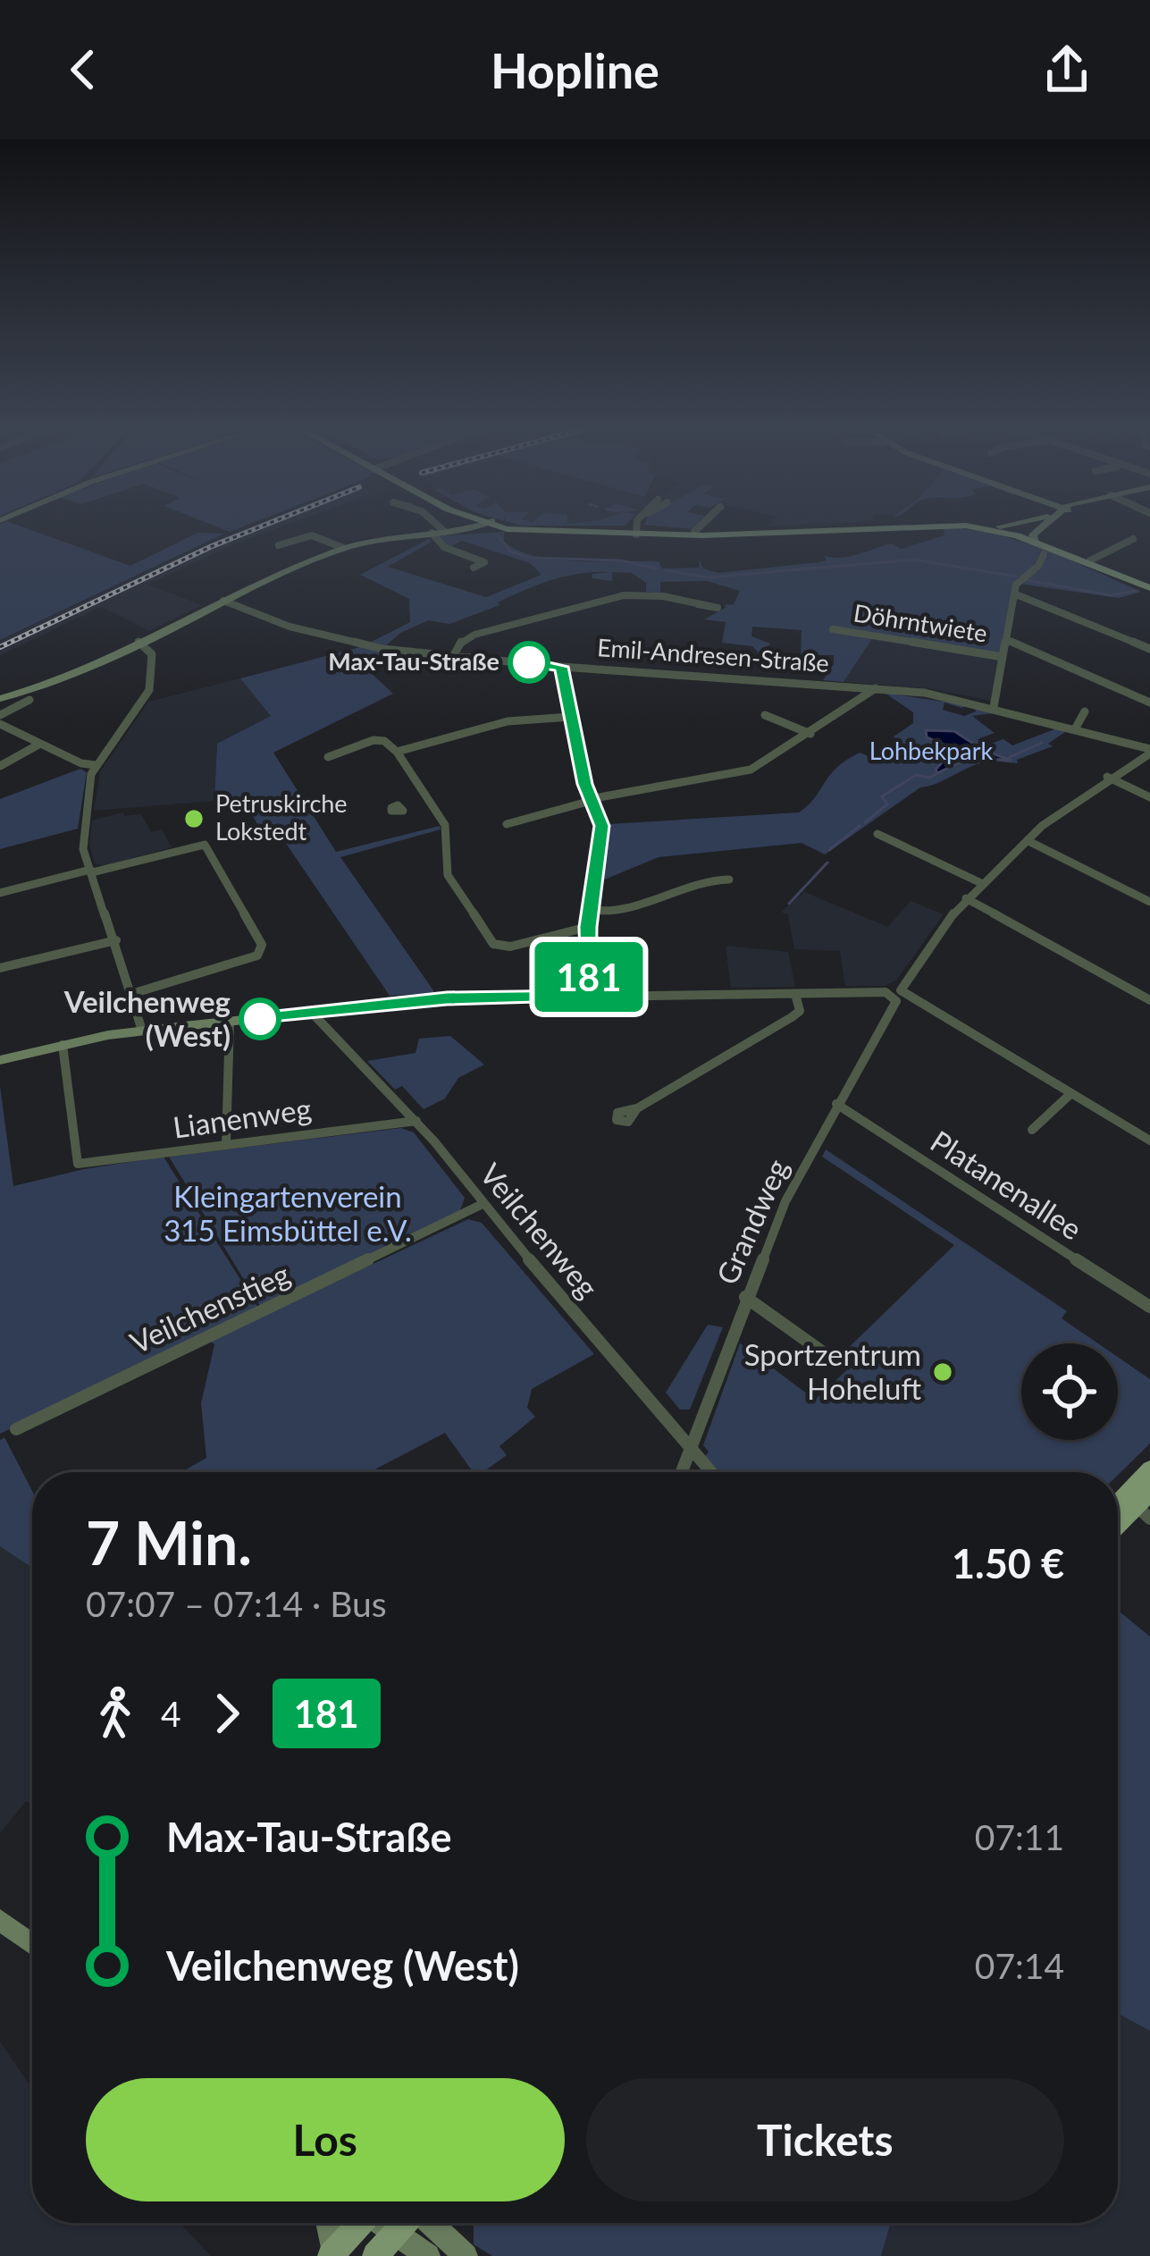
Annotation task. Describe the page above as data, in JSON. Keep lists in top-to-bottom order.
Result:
{
  "streets": {
    "street": [
      "Döhrntwiete",
      "Emil-Andresen-Straße",
      "Lianenweg",
      "Platanenallee",
      "Grandweg",
      "Veilchenweg",
      "Veilchenstieg"
    ]
  },
  "crossings": [
    ["Lianenweg", "Veilchenweg"],
    ["Platanenallee", "Grandweg"],
    ["Grandweg", "Veilchenweg"],
    ["Veilchenweg", "Veilchenstieg"]
  ],
  "parks": ["Lohbekpark", "Kleingartenverein 315 Eimsbüttel e.V."],
  "places": [
    "Max-Tau-Straße",
    "Petruskirche Lokstedt",
    "Veilchenweg (West)",
    "Sportzentrum Hoheluft"
  ],
  "lines": ["bus line 181"],
  "page": {
    "header": "Hopline",
    "on_map": "181",
    "heading": ["7 Min.", "07:07 – 07:14 · Bus", "1.50 €"],
    "legs": ["4", "181"],
    "list": [
      {
        "name": "Max-Tau-Straße",
        "value": "07:11"
      },
      {
        "name": "Veilchenweg (West)",
        "value": "07:14"
      }
    ],
    "buttons": ["Los", "Tickets"]
  }
}
